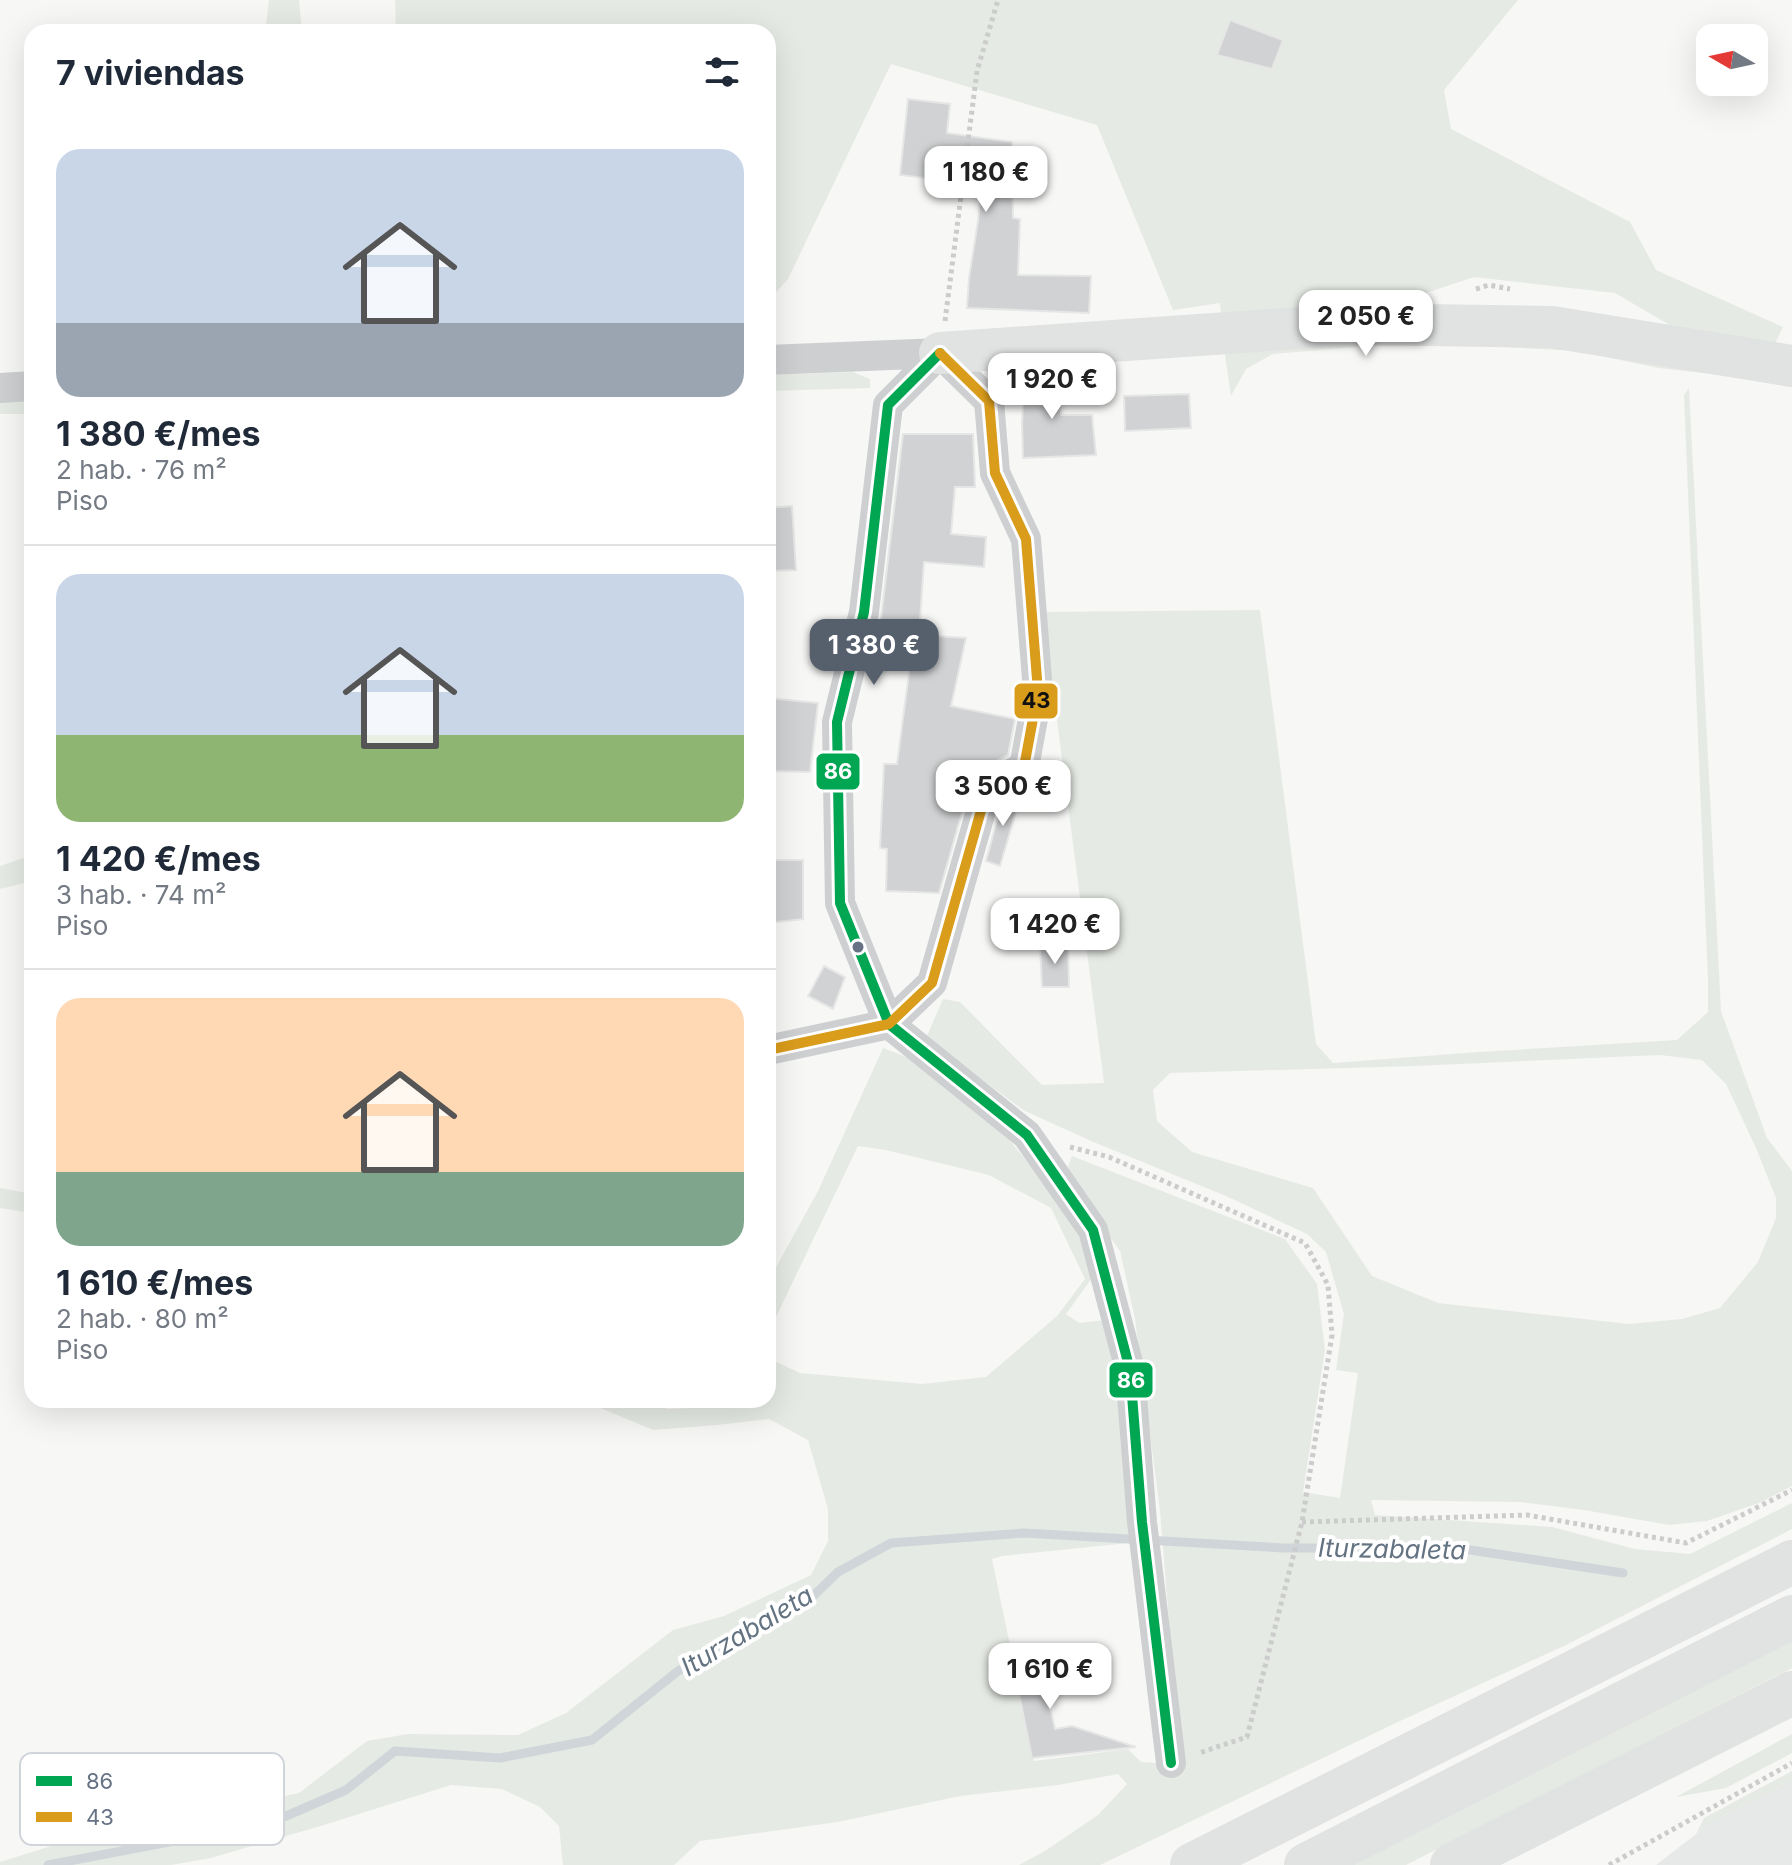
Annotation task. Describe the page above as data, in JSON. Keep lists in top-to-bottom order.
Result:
{
  "water": ["Iturzabaleta"],
  "lines": ["transit line 86", "transit line 43"],
  "legend": ["86", "43"],
  "north": "left",
  "page": {
    "heading": "7 viviendas",
    "list": [
      {
        "name": "1 380 €/mes",
        "note": "2 hab. · 76 m² · Piso"
      },
      {
        "name": "1 420 €/mes",
        "note": "3 hab. · 74 m² · Piso"
      },
      {
        "name": "1 610 €/mes",
        "note": "2 hab. · 80 m² · Piso"
      }
    ],
    "price": [
      "1 180 €",
      "2 050 €",
      "1 920 €",
      "1 380 €",
      "3 500 €",
      "1 420 €",
      "1 610 €"
    ]
  }
}
